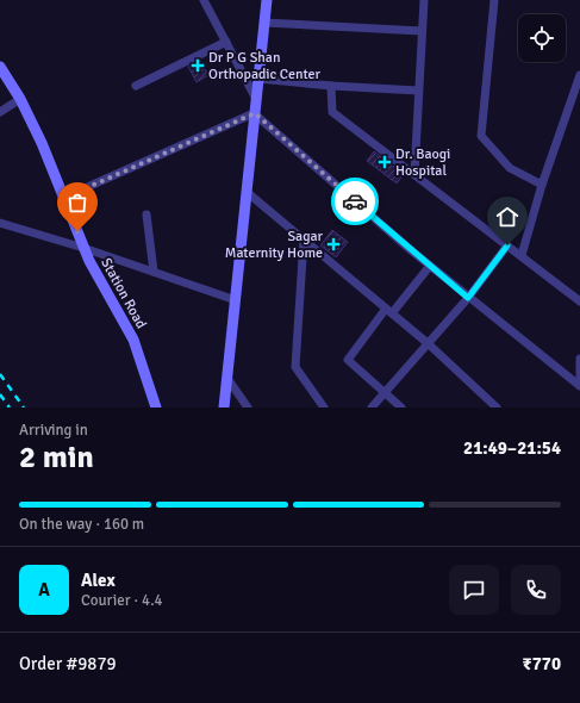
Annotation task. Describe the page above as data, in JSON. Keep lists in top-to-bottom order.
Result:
{
  "streets": {
    "main road": ["Station Road"]
  },
  "places": {
    "health": ["Dr P G Shan Orthopadic Center", "Dr. Baogi Hospital", "Sagar Maternity Home"]
  },
  "page": {
    "heading": ["2 min", "Arriving in", "21:49–21:54"],
    "panel": [
      "Alex",
      "Courier · 4.4",
      "Order #9879",
      "₹770"
    ],
    "bar": "On the way · 160 m",
    "round": "A"
  }
}
